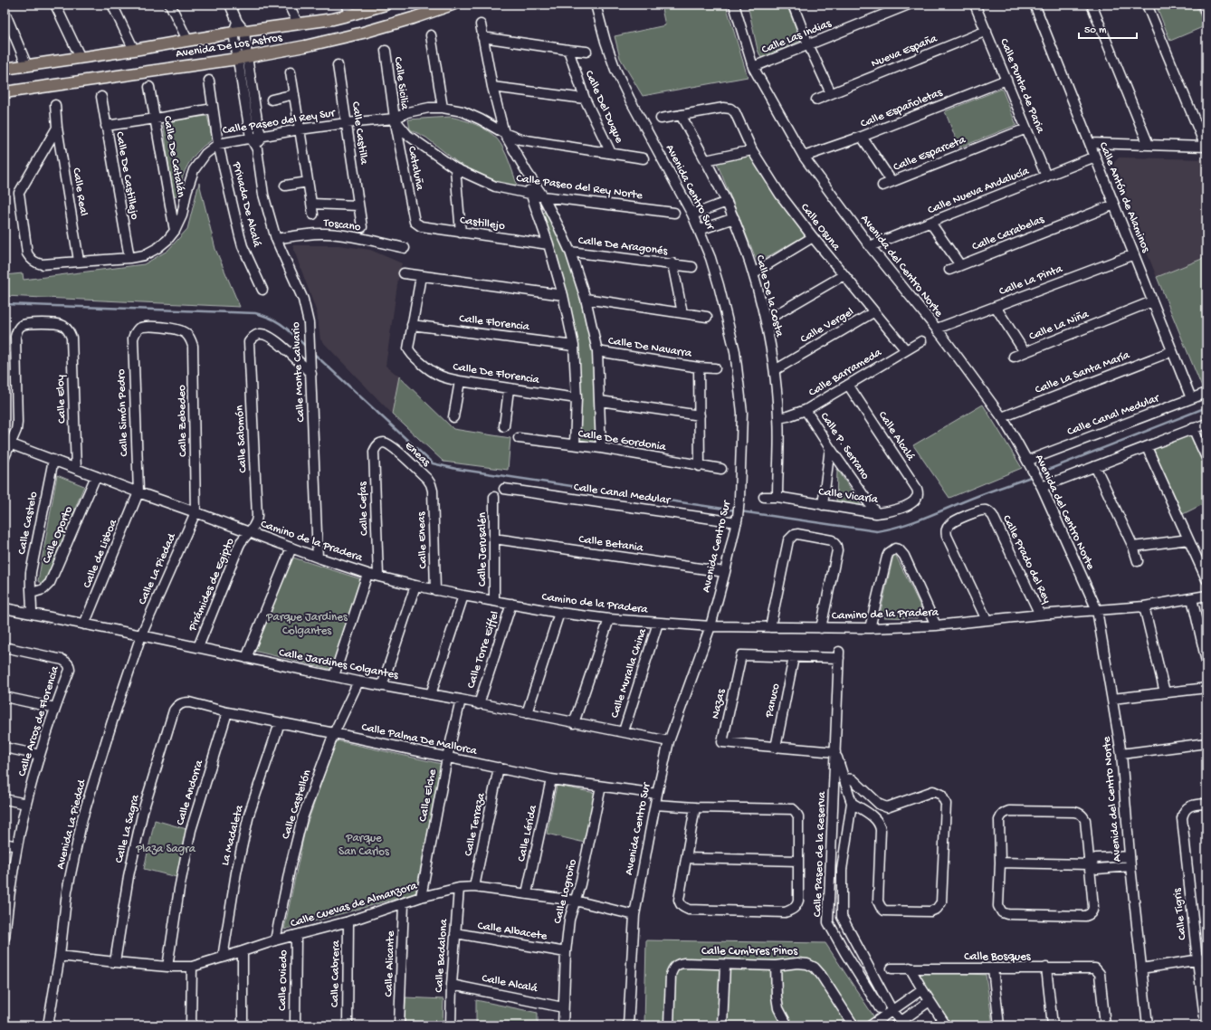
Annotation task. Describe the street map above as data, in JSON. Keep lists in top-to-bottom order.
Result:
{
  "streets": {
    "main road": ["Avenida De Los Astros"],
    "street": [
      "Calle Las Indias",
      "Nueva España",
      "Calle Sicilia",
      "Calle Punta de Paria",
      "Calle Del Duque",
      "Calle Españoletas",
      "Calle Paseo del Rey Sur",
      "Calle Castilla",
      "Calle Esparceta",
      "Calle De Catalán",
      "Cataluña",
      "Calle De Castillejo",
      "Calle Paseo del Rey Norte",
      "Avenida Centro Sur",
      "Calle Nueva Andalucía",
      "Calle Real",
      "Calle Antón de Alaminos",
      "Privada De Alcalá",
      "Castillejo",
      "Toscano",
      "Calle Osuna",
      "Calle Carabelas",
      "Calle De Aragonés",
      "Avenida del Centro Norte",
      "Calle La Pinta",
      "Calle De la Costa",
      "Calle Florencia",
      "Calle Vergel",
      "Calle La Niña",
      "Calle De Navarra",
      "Calle Monte Calvario",
      "Calle Barrameda",
      "Calle La Santa María",
      "Calle De Florencia",
      "Calle Eloy",
      "Calle Simón Pedro",
      "Calle Canal Medular",
      "Calle Zebedeo",
      "Calle Alcalá",
      "Calle Salomón",
      "Calle De Gordonia",
      "Calle P. Serrano",
      "Eneas",
      "Calle Vicaría",
      "Calle Cefas",
      "Calle Castelo",
      "Calle Oporto",
      "Calle Eneas",
      "Camino de la Pradera",
      "Calle Betania",
      "Calle Jerusalén",
      "Calle de Lisboa",
      "Calle Prado del Rey",
      "Calle La Piedad",
      "Pirámides de Egipto",
      "Calle Torre Eiffel",
      "Calle Jardines Colgantes",
      "Calle Muralla China",
      "Panuco",
      "Nazas",
      "Calle Arcos de Florencia",
      "Calle Palma De Mallorca",
      "Calle Andorra",
      "Calle Elche",
      "Calle Castellón",
      "Avenida La Piedad",
      "Calle Terraza",
      "Calle La Sagra",
      "Calle Lérida",
      "La Madaleta",
      "Calle Paseo de la Reserva",
      "Calle Logroño",
      "Calle Cuevas de Almanzora",
      "Calle Tigris",
      "Calle Albacete",
      "Calle Cumbres Pinos",
      "Calle Badalona",
      "Calle Bosques",
      "Calle Alicante",
      "Calle Cabrera",
      "Calle Oviedo"
    ]
  },
  "crossings": [
    ["Calle Las Indias", "Avenida del Centro Norte"],
    ["Avenida De Los Astros", "Calle Monte Calvario"],
    ["Nueva España", "Calle Punta de Paria"],
    ["Calle Sicilia", "Calle Paseo del Rey Sur"],
    ["Calle Sicilia", "Cataluña"],
    ["Calle Sicilia", "Calle Paseo del Rey Norte"],
    ["Calle Punta de Paria", "Calle Españoletas"],
    ["Calle Punta de Paria", "Calle Esparceta"],
    ["Calle Punta de Paria", "Calle Nueva Andalucía"],
    ["Calle Del Duque", "Calle Paseo del Rey Sur"],
    ["Calle Españoletas", "Calle Esparceta"],
    ["Calle Españoletas", "Avenida del Centro Norte"],
    ["Calle Paseo del Rey Sur", "Calle Castilla"],
    ["Calle Paseo del Rey Sur", "Calle De Catalán"],
    ["Calle Paseo del Rey Sur", "Cataluña"],
    ["Calle Paseo del Rey Sur", "Calle De Castillejo"],
    ["Calle Paseo del Rey Sur", "Calle Paseo del Rey Norte"],
    ["Calle Paseo del Rey Sur", "Calle Real"],
    ["Calle Paseo del Rey Sur", "Privada De Alcalá"],
    ["Calle Paseo del Rey Sur", "Calle Monte Calvario"],
    ["Cataluña", "Calle Paseo del Rey Norte"],
    ["Cataluña", "Castillejo"],
    ["Avenida Centro Sur", "Calle Canal Medular"],
    ["Avenida Centro Sur", "Camino de la Pradera"],
    ["Avenida Centro Sur", "Calle Betania"],
    ["Avenida Centro Sur", "Calle Jardines Colgantes"],
    ["Avenida Centro Sur", "Calle Palma De Mallorca"],
    ["Avenida Centro Sur", "Calle Cuevas de Almanzora"],
    ["Calle Nueva Andalucía", "Calle Antón de Alaminos"],
    ["Calle Nueva Andalucía", "Avenida del Centro Norte"],
    ["Calle Antón de Alaminos", "Calle Carabelas"],
    ["Calle Antón de Alaminos", "Calle La Pinta"],
    ["Calle Antón de Alaminos", "Calle La Niña"],
    ["Calle Antón de Alaminos", "Calle La Santa María"],
    ["Calle Antón de Alaminos", "Calle Canal Medular"],
    ["Toscano", "Calle Monte Calvario"],
    ["Calle Osuna", "Calle De la Costa"],
    ["Calle Osuna", "Calle Vergel"],
    ["Calle Osuna", "Calle Barrameda"],
    ["Avenida del Centro Norte", "Calle La Pinta"],
    ["Avenida del Centro Norte", "Calle La Santa María"],
    ["Avenida del Centro Norte", "Calle Canal Medular"],
    ["Avenida del Centro Norte", "Camino de la Pradera"],
    ["Calle La Pinta", "Calle La Niña"],
    ["Calle De la Costa", "Calle Vergel"],
    ["Calle De la Costa", "Calle Barrameda"],
    ["Calle De la Costa", "Calle Vicaría"],
    ["Calle Florencia", "Calle De Florencia"],
    ["Calle De Navarra", "Calle De Gordonia"],
    ["Calle Monte Calvario", "Calle Salomón"],
    ["Calle Monte Calvario", "Camino de la Pradera"],
    ["Calle Barrameda", "Calle Alcalá"],
    ["Calle Barrameda", "Calle P. Serrano"],
    ["Calle Eloy", "Camino de la Pradera"],
    ["Calle Simón Pedro", "Calle Zebedeo"],
    ["Calle Simón Pedro", "Camino de la Pradera"],
    ["Calle Simón Pedro", "Calle de Lisboa"],
    ["Calle Zebedeo", "Camino de la Pradera"],
    ["Calle Zebedeo", "Calle La Piedad"],
    ["Calle Alcalá", "Calle Vicaría"],
    ["Calle Alcalá", "Calle Logroño"],
    ["Calle Alcalá", "Calle Badalona"],
    ["Calle Salomón", "Camino de la Pradera"],
    ["Calle Salomón", "Pirámides de Egipto"],
    ["Calle P. Serrano", "Calle Vicaría"],
    ["Eneas", "Calle Cefas"],
    ["Eneas", "Calle Eneas"],
    ["Calle Cefas", "Camino de la Pradera"],
    ["Calle Castelo", "Calle Oporto"],
    ["Calle Castelo", "Camino de la Pradera"],
    ["Calle Castelo", "Calle Jardines Colgantes"],
    ["Calle Oporto", "Camino de la Pradera"],
    ["Calle Eneas", "Camino de la Pradera"],
    ["Camino de la Pradera", "Calle Jerusalén"],
    ["Camino de la Pradera", "Calle de Lisboa"],
    ["Camino de la Pradera", "Calle Prado del Rey"],
    ["Camino de la Pradera", "Calle La Piedad"],
    ["Camino de la Pradera", "Pirámides de Egipto"],
    ["Camino de la Pradera", "Calle Torre Eiffel"],
    ["Camino de la Pradera", "Calle Muralla China"],
    ["Calle Betania", "Calle Jerusalén"],
    ["Calle de Lisboa", "Calle Jardines Colgantes"],
    ["Calle La Piedad", "Calle Jardines Colgantes"],
    ["Calle La Piedad", "Avenida La Piedad"],
    ["Pirámides de Egipto", "Calle Jardines Colgantes"],
    ["Calle Torre Eiffel", "Calle Jardines Colgantes"],
    ["Calle Jardines Colgantes", "Calle Muralla China"],
    ["Calle Jardines Colgantes", "Calle Elche"],
    ["Calle Jardines Colgantes", "Calle Castellón"],
    ["Calle Jardines Colgantes", "Avenida La Piedad"],
    ["Panuco", "Nazas"],
    ["Nazas", "Calle Paseo de la Reserva"],
    ["Calle Palma De Mallorca", "Calle Andorra"],
    ["Calle Palma De Mallorca", "Calle Elche"],
    ["Calle Palma De Mallorca", "Calle Castellón"],
    ["Calle Palma De Mallorca", "Calle Terraza"],
    ["Calle Palma De Mallorca", "Calle La Sagra"],
    ["Calle Palma De Mallorca", "Calle Lérida"],
    ["Calle Palma De Mallorca", "La Madaleta"],
    ["Calle Palma De Mallorca", "Calle Logroño"],
    ["Calle Andorra", "Calle Cuevas de Almanzora"],
    ["Calle Elche", "Calle Cuevas de Almanzora"],
    ["Calle Castellón", "Calle Cuevas de Almanzora"],
    ["Avenida La Piedad", "Calle Cuevas de Almanzora"],
    ["Calle Terraza", "Calle Cuevas de Almanzora"],
    ["Calle La Sagra", "Calle Cuevas de Almanzora"],
    ["Calle Lérida", "Calle Cuevas de Almanzora"],
    ["La Madaleta", "Calle Cuevas de Almanzora"],
    ["Calle Logroño", "Calle Cuevas de Almanzora"],
    ["Calle Logroño", "Calle Albacete"],
    ["Calle Cuevas de Almanzora", "Calle Badalona"],
    ["Calle Cuevas de Almanzora", "Calle Alicante"],
    ["Calle Cuevas de Almanzora", "Calle Cabrera"],
    ["Calle Cuevas de Almanzora", "Calle Oviedo"],
    ["Calle Albacete", "Calle Badalona"]
  ],
  "parks": ["Parque Jardines Colgantes", "Parque San Carlos", "Plaza Sagra"],
  "scale_bar": "50 m"
}
